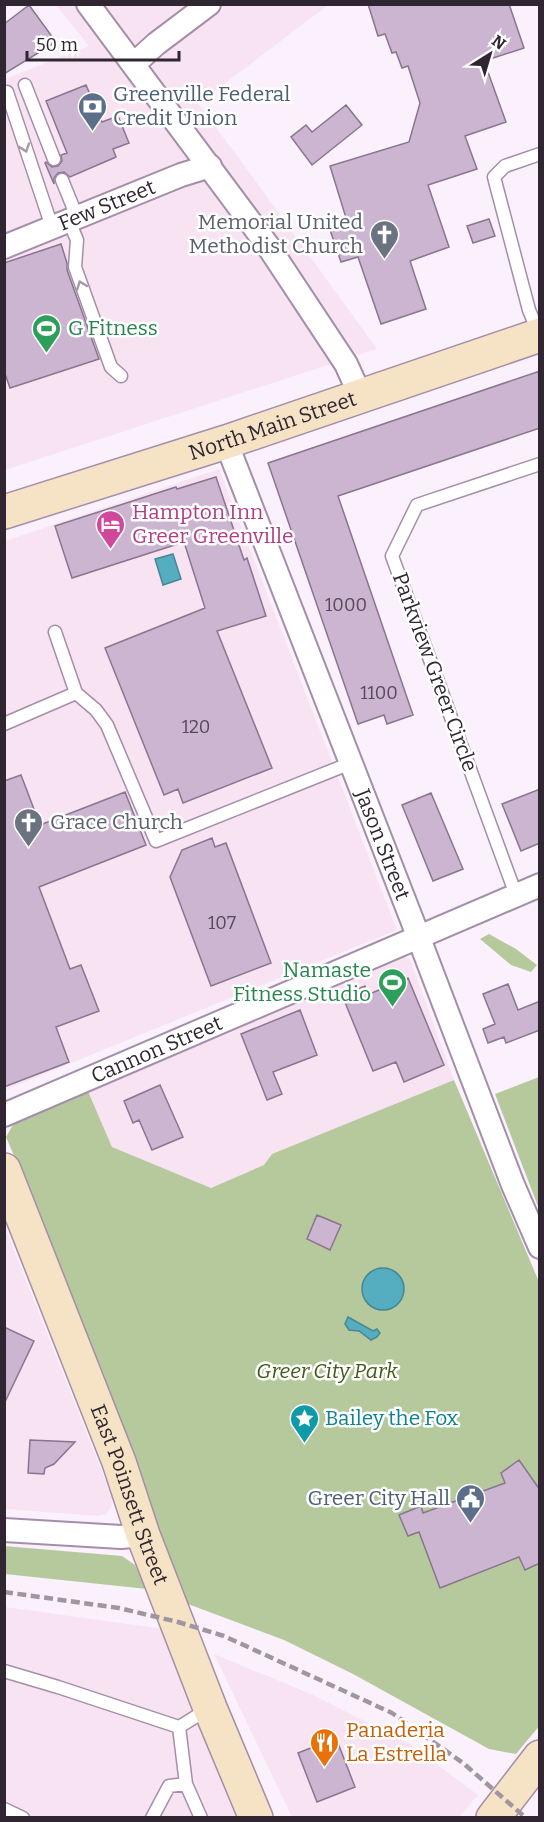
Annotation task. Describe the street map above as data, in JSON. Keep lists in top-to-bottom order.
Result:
{
  "streets": {
    "main road": ["North Main Street", "East Poinsett Street"],
    "street": ["Few Street", "Jason Street", "Cannon Street"],
    "lane": ["Parkview Greer Circle"]
  },
  "crossings": [
    ["North Main Street", "Jason Street"],
    ["Parkview Greer Circle", "Cannon Street"],
    ["Jason Street", "Cannon Street"]
  ],
  "parks": ["Greer City Park"],
  "places": {
    "bank": ["Greenville Federal Credit Union"],
    "church": ["Memorial United Methodist Church", "Grace Church"],
    "sports": ["G Fitness", "Namaste Fitness Studio"],
    "hotel": ["Hampton Inn Greer Greenville"],
    "place": ["Bailey the Fox"],
    "public building": ["Greer City Hall"],
    "restaurant": ["Panaderia La Estrella"]
  },
  "house_numbers": [
    "1000",
    "1100",
    "120",
    "107"
  ],
  "scale_bar": "50 m",
  "north": "top right"
}
